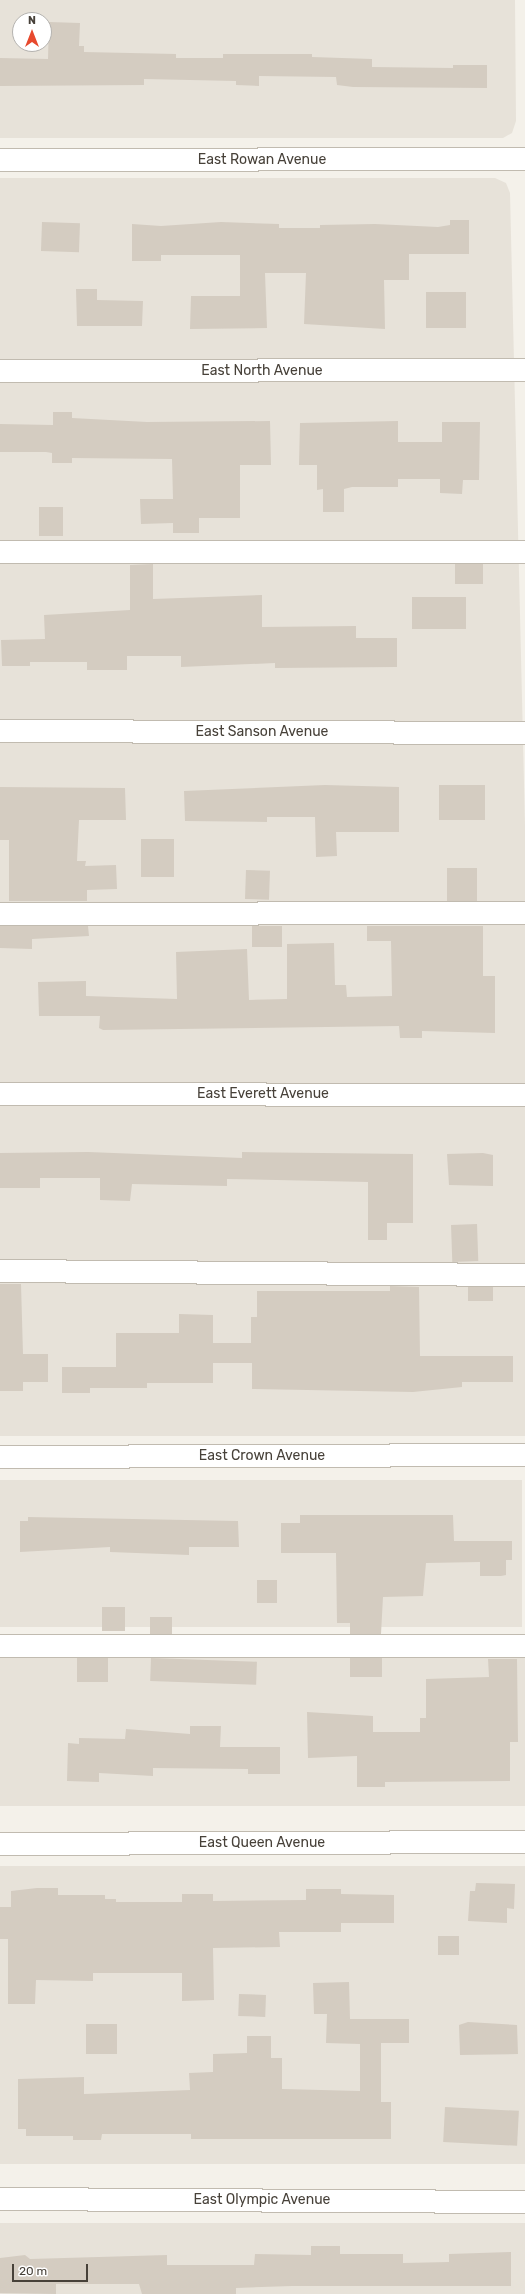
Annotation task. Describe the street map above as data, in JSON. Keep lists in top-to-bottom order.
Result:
{
  "streets": {
    "street": [
      "East Rowan Avenue",
      "East North Avenue",
      "East Sanson Avenue",
      "East Everett Avenue",
      "East Crown Avenue",
      "East Queen Avenue",
      "East Olympic Avenue"
    ]
  },
  "scale_bar": "20 m",
  "north": "top"
}
